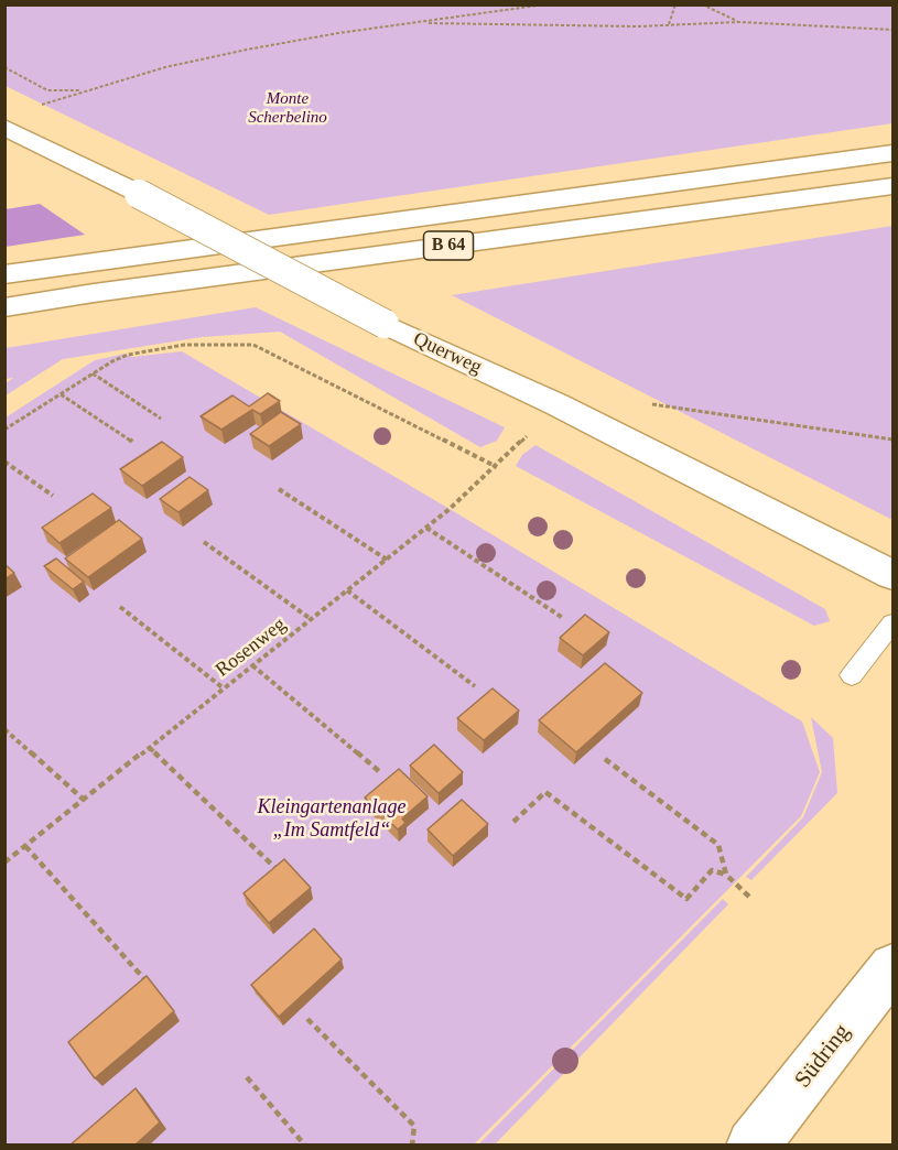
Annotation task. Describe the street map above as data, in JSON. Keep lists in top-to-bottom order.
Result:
{
  "streets": {
    "main road": ["B 64", "Querweg", "Südring"],
    "path": ["Rosenweg"]
  },
  "parks": ["Monte Scherbelino", "Kleingartenanlage „Im Samtfeld“"]
}
